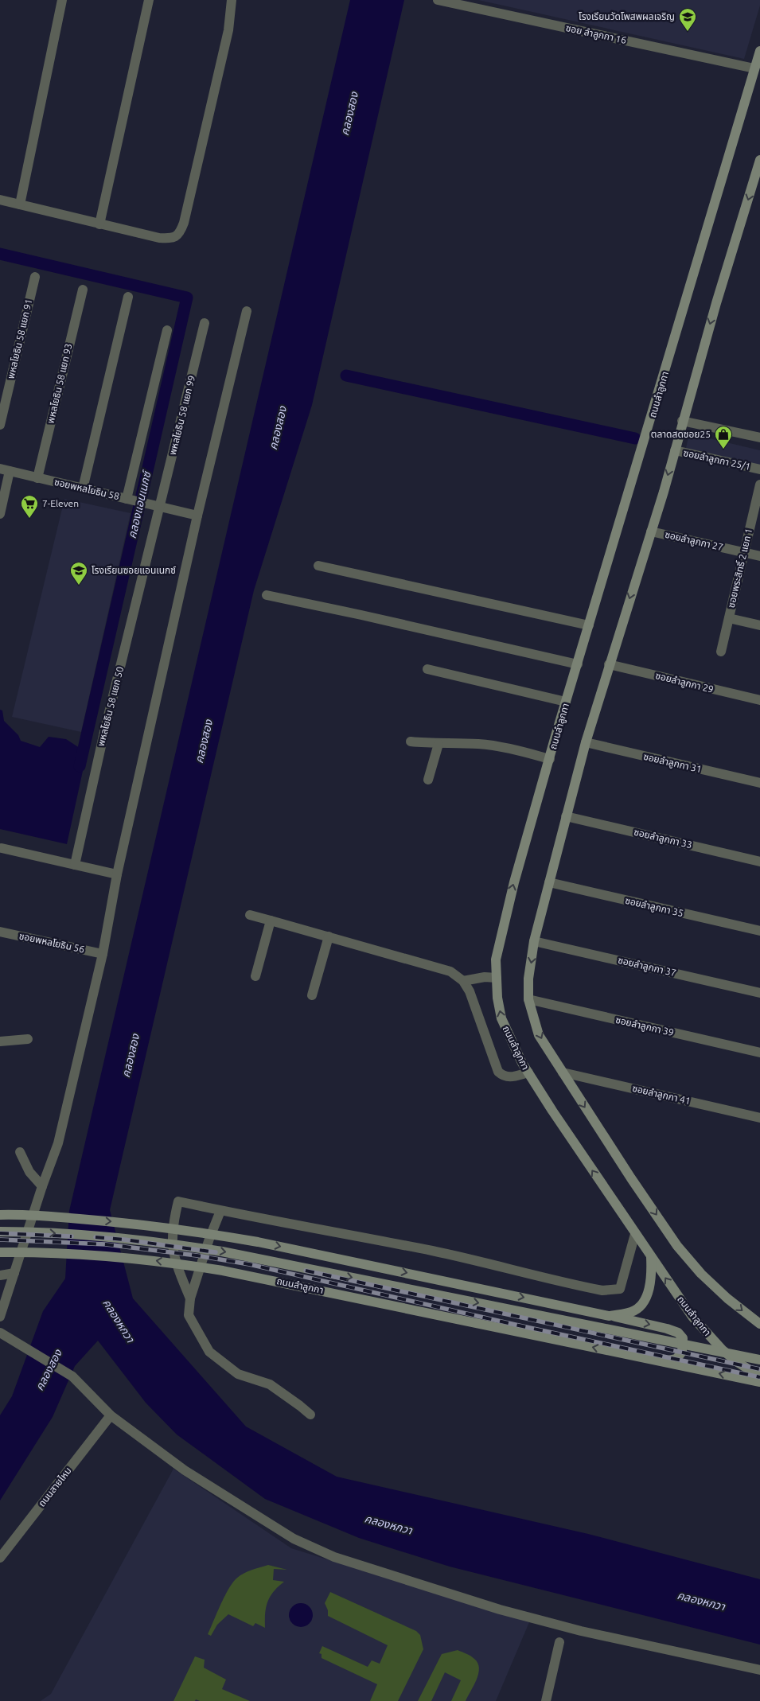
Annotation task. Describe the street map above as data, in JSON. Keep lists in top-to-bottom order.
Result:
{
  "streets": {
    "main road": ["ถนนลำลูกกา"],
    "street": [
      "ซอย ลำลูกกา 16",
      "พหลโยธิน 58 แยก 91",
      "พหลโยธิน 58 แยก 93",
      "พหลโยธิน 58 แยก 99",
      "ซอยลำลูกกา 25/1",
      "ซอยพหลโยธิน 58",
      "ซอยลำลูกกา 27",
      "ซอยพระสิทธิ์ 2 แยก 1",
      "ซอยลำลูกกา 29",
      "พหลโยธิน 58 แยก 50",
      "ซอยลำลูกกา 31",
      "ซอยลำลูกกา 33",
      "ซอยลำลูกกา 35",
      "ซอยพหลโยธิน 56",
      "ซอยลำลูกกา 37",
      "ซอยลำลูกกา 39",
      "ซอยลำลูกกา 41",
      "ถนนสายไหม"
    ]
  },
  "crossings": [
    ["ซอย ลำลูกกา 16", "ถนนลำลูกกา"],
    ["พหลโยธิน 58 แยก 93", "ซอยพหลโยธิน 58"],
    ["พหลโยธิน 58 แยก 99", "ซอยพหลโยธิน 58"],
    ["พหลโยธิน 58 แยก 99", "พหลโยธิน 58 แยก 50"],
    ["ซอยพหลโยธิน 58", "พหลโยธิน 58 แยก 50"],
    ["ซอยลำลูกกา 27", "ซอยพระสิทธิ์ 2 แยก 1"]
  ],
  "water": ["คลองสอง", "คลองแอนเนกซ์", "คลองหกวา"],
  "places": {
    "school or university": ["โรงเรียนวัดโพสพผลเจริญ", "โรงเรียนซอยแอนเนกซ์"],
    "shop": ["ตลาดสดซอย25"],
    "supermarket": ["7-Eleven"]
  }
}
